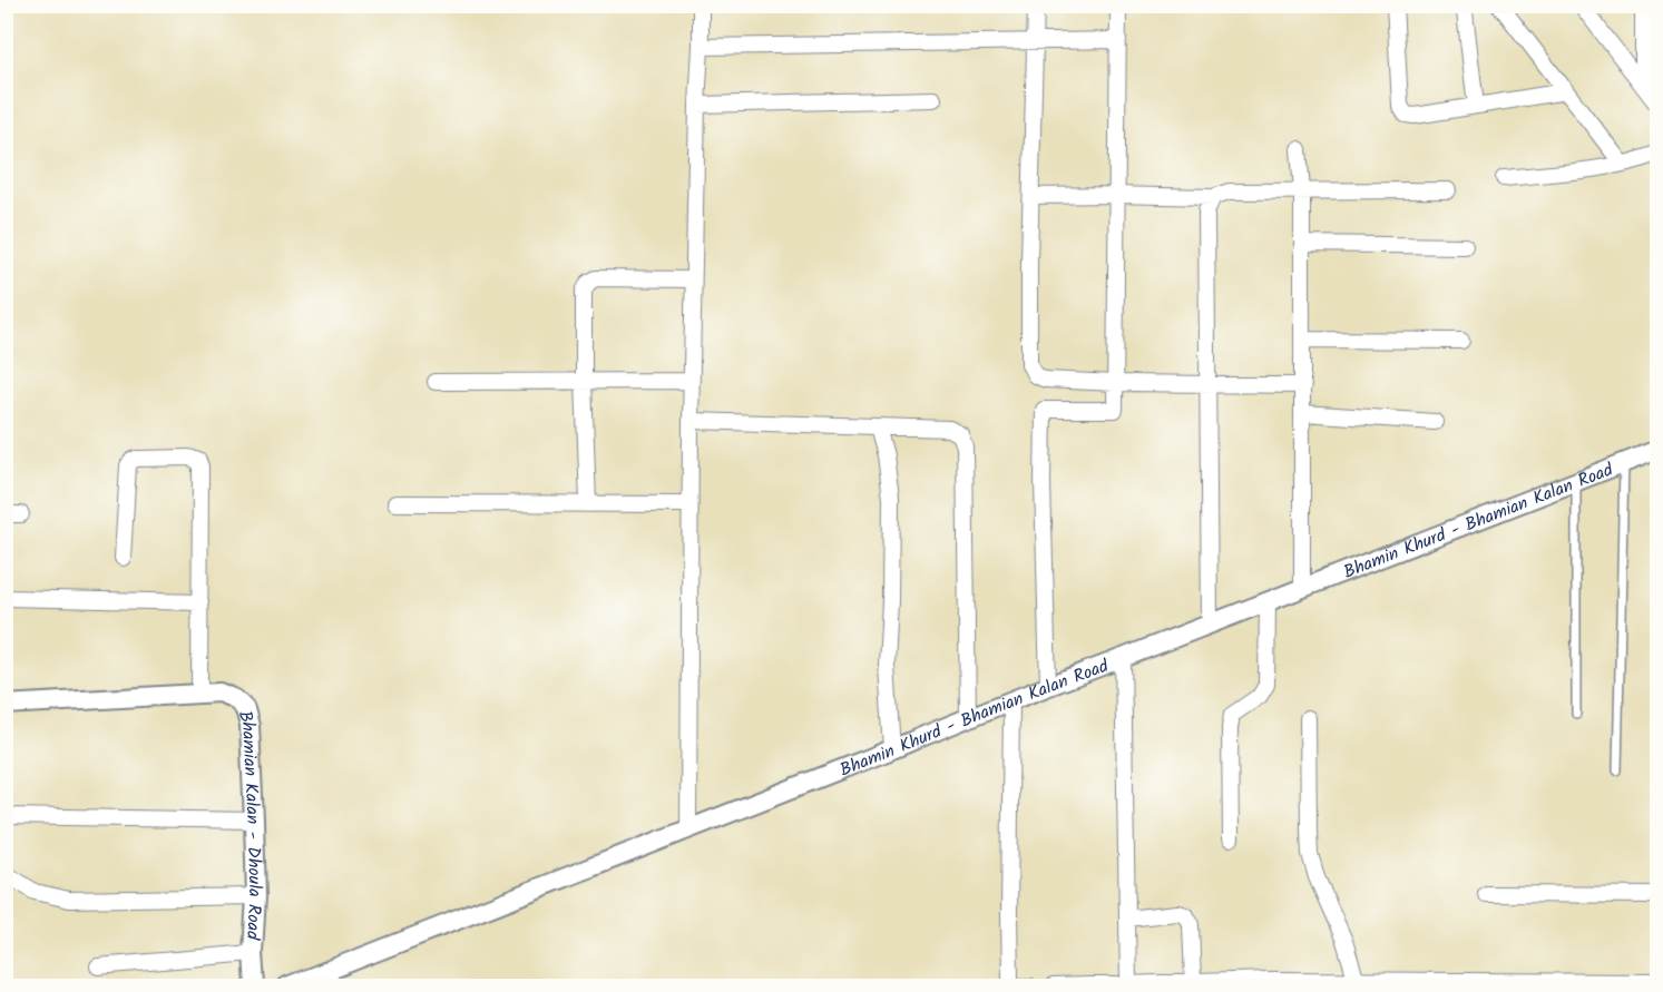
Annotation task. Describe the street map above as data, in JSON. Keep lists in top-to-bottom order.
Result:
{
  "streets": {
    "street": ["Bhamin Khurd - Bhamian Kalan Road", "Bhamian Kalan - Dhoula Road"]
  }
}
